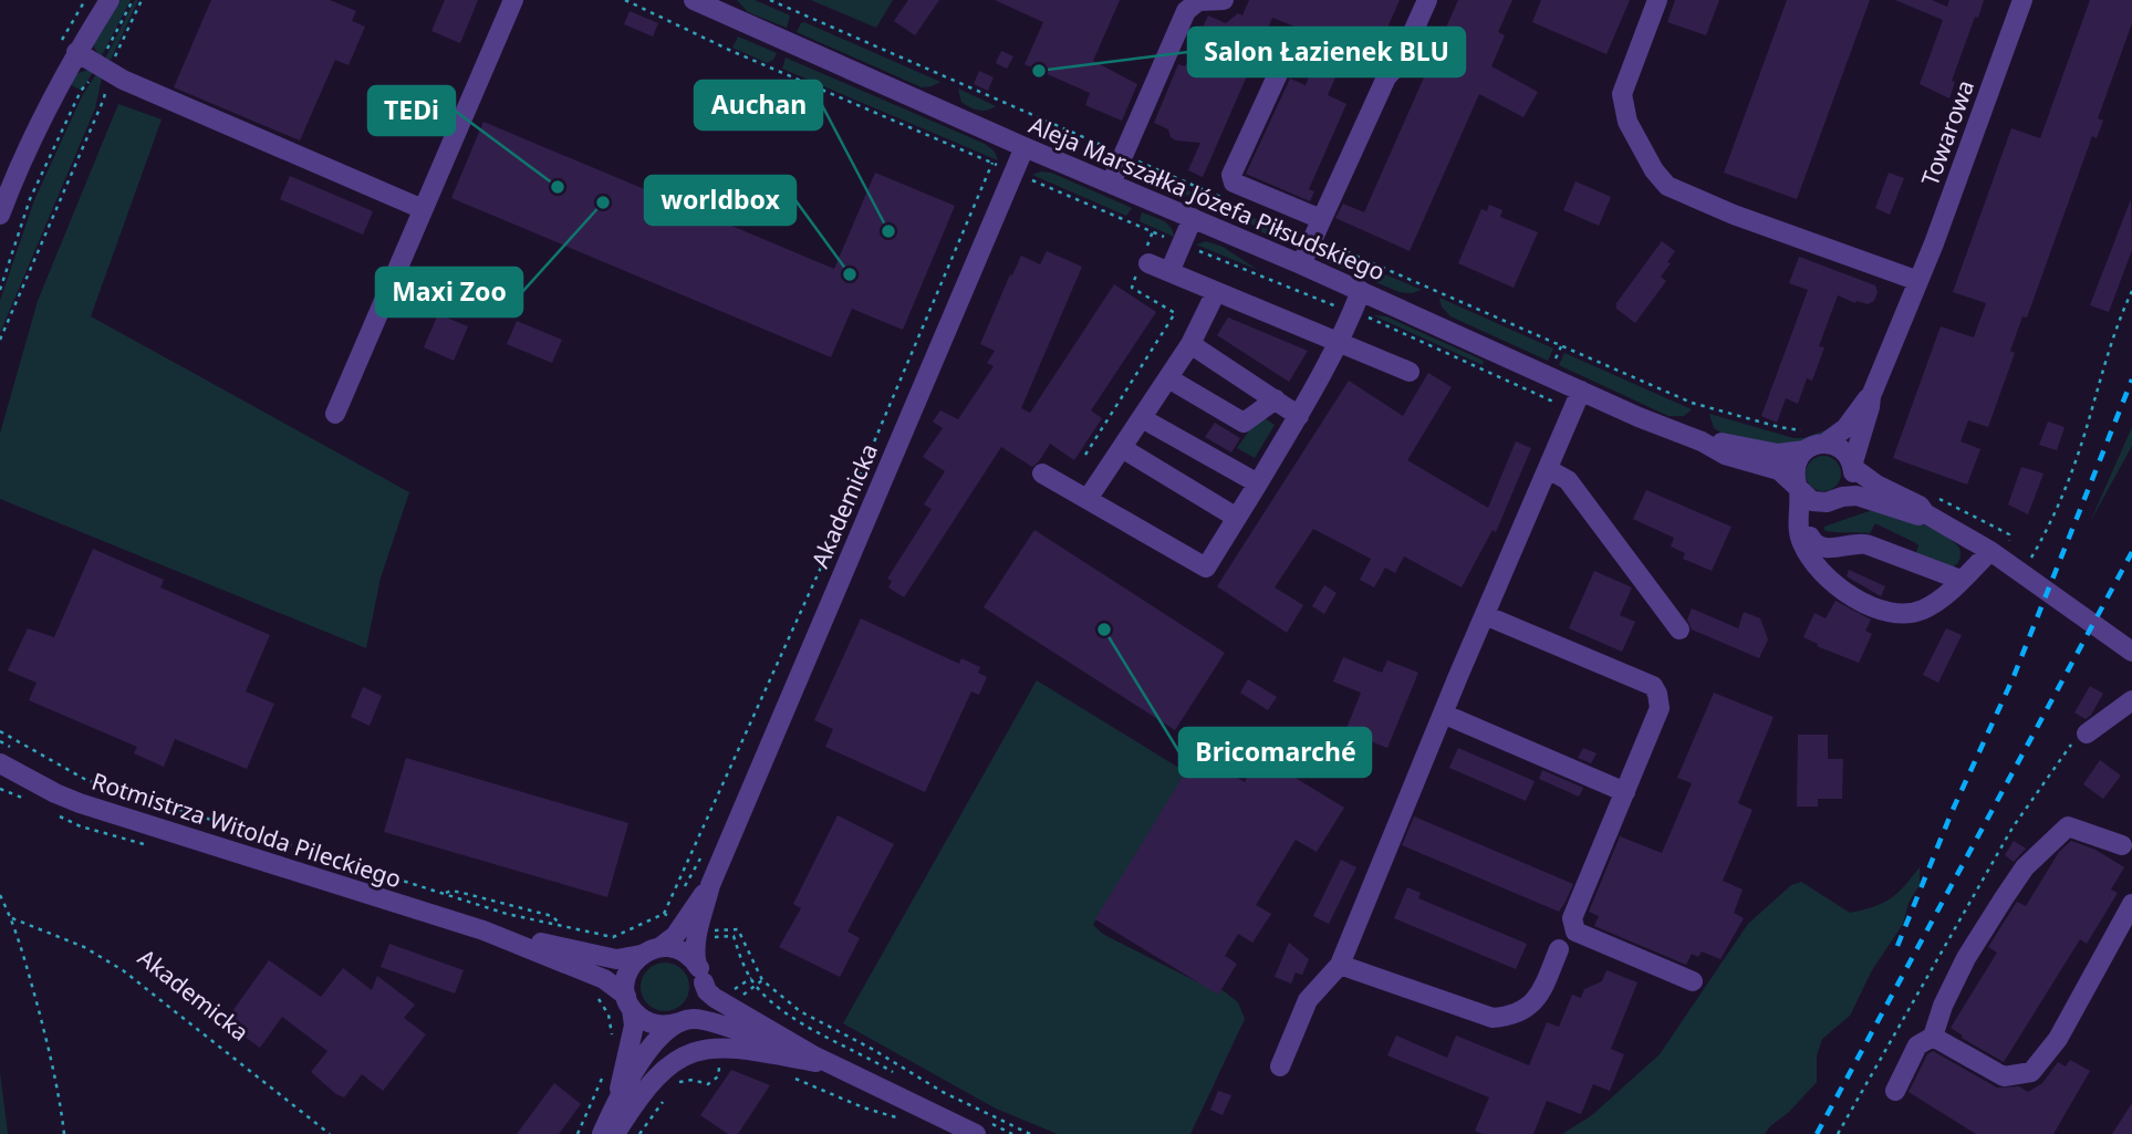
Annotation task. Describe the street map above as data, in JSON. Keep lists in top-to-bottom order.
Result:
{
  "streets": {
    "street": [
      "Towarowa",
      "Aleja Marszałka Józefa Piłsudskiego",
      "Akademicka",
      "Rotmistrza Witolda Pileckiego"
    ]
  },
  "crossings": [
    ["Towarowa", "Aleja Marszałka Józefa Piłsudskiego"],
    ["Aleja Marszałka Józefa Piłsudskiego", "Akademicka"],
    ["Akademicka", "Rotmistrza Witolda Pileckiego"]
  ],
  "places": [
    "Salon Łazienek BLU",
    "TEDi",
    "Maxi Zoo",
    "Auchan",
    "worldbox",
    "Bricomarché"
  ]
}
